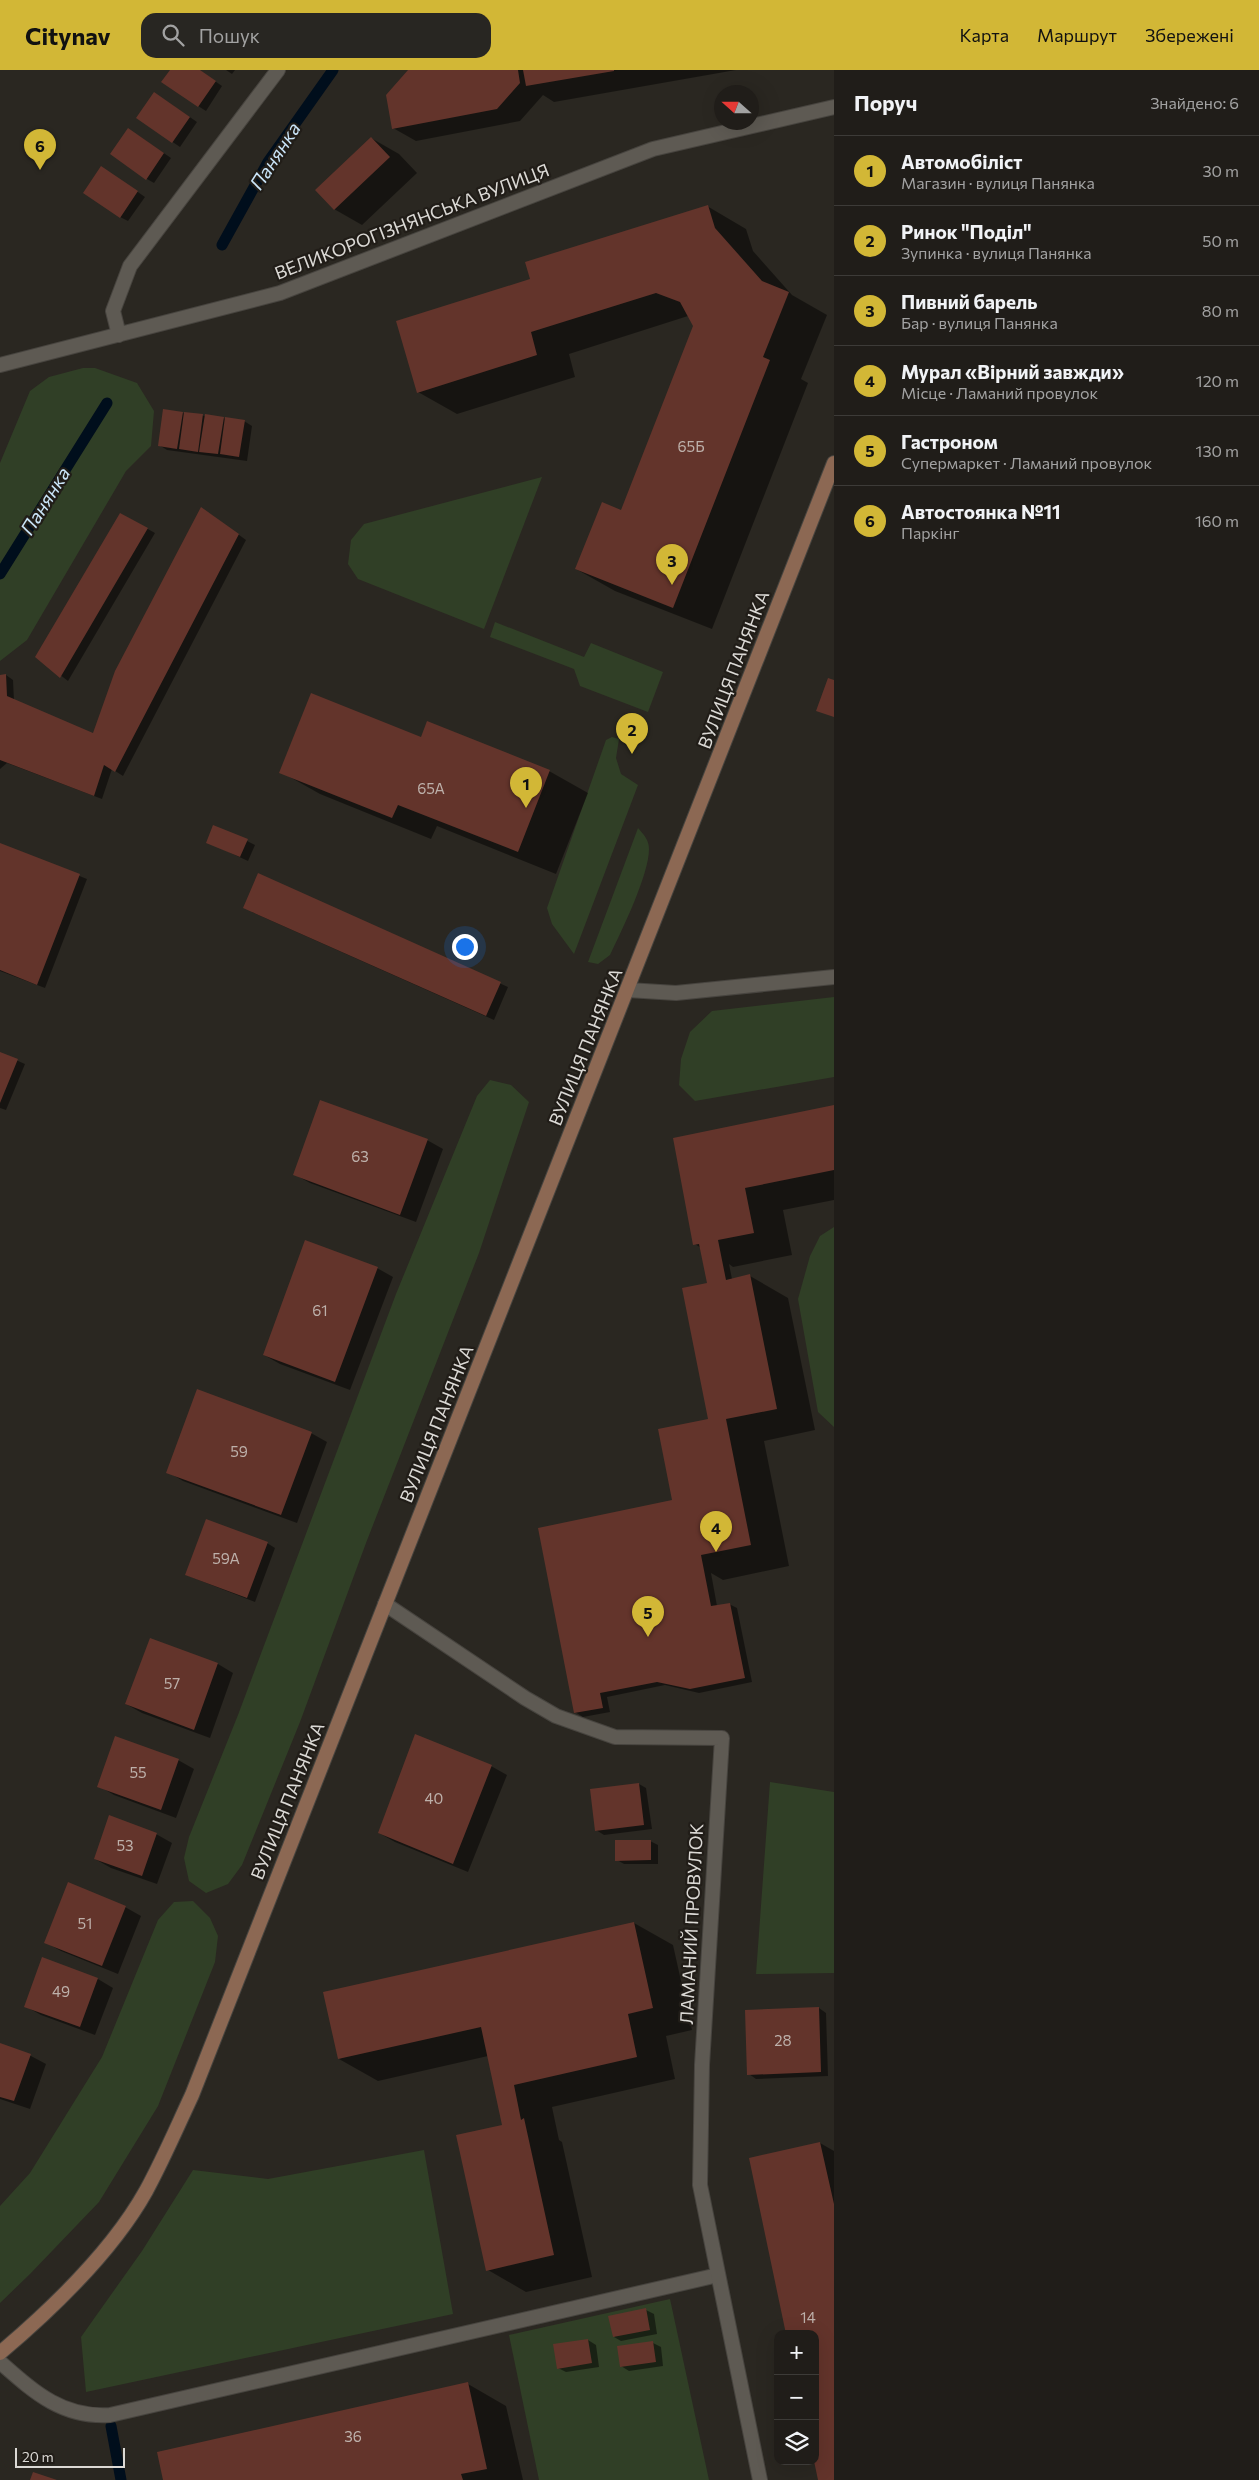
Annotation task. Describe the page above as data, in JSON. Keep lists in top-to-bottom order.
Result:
{
  "streets": {
    "main road": ["ВУЛИЦЯ ПАНЯНКА"],
    "street": ["ВЕЛИКОРОГІЗНЯНСЬКА ВУЛИЦЯ", "ЛАМАНИЙ ПРОВУЛОК"]
  },
  "crossings": [
    ["ВУЛИЦЯ ПАНЯНКА", "ЛАМАНИЙ ПРОВУЛОК"]
  ],
  "water": ["Панянка"],
  "house_numbers": [
    "65Б",
    "65А",
    "63",
    "61",
    "59",
    "59А",
    "57",
    "55",
    "40",
    "53",
    "51",
    "49",
    "28",
    "14",
    "36"
  ],
  "scale_bar": "20 m",
  "north": "left",
  "page": {
    "header": "Citynav",
    "search": "Пошук",
    "nav": ["Карта", "Маршрут", "Збережені"],
    "heading": ["Поруч", "Знайдено: 6"],
    "pins": [
      "6",
      "3",
      "2",
      "1",
      "4",
      "5"
    ],
    "list": [
      {
        "mark": "1",
        "name": "Автомобіліст",
        "note": "Магазин · вулиця Панянка",
        "value": "30 m"
      },
      {
        "mark": "2",
        "name": "Ринок \"Поділ\"",
        "note": "Зупинка · вулиця Панянка",
        "value": "50 m"
      },
      {
        "mark": "3",
        "name": "Пивний барель",
        "note": "Бар · вулиця Панянка",
        "value": "80 m"
      },
      {
        "mark": "4",
        "name": "Мурал «Вірний завжди»",
        "note": "Місце · Ламаний провулок",
        "value": "120 m"
      },
      {
        "mark": "5",
        "name": "Гастроном",
        "note": "Супермаркет · Ламаний провулок",
        "value": "130 m"
      },
      {
        "mark": "6",
        "name": "Автостоянка №11",
        "note": "Паркінг",
        "value": "160 m"
      }
    ],
    "map_buttons": ["+", "−"],
    "scale": "20 m"
  }
}
